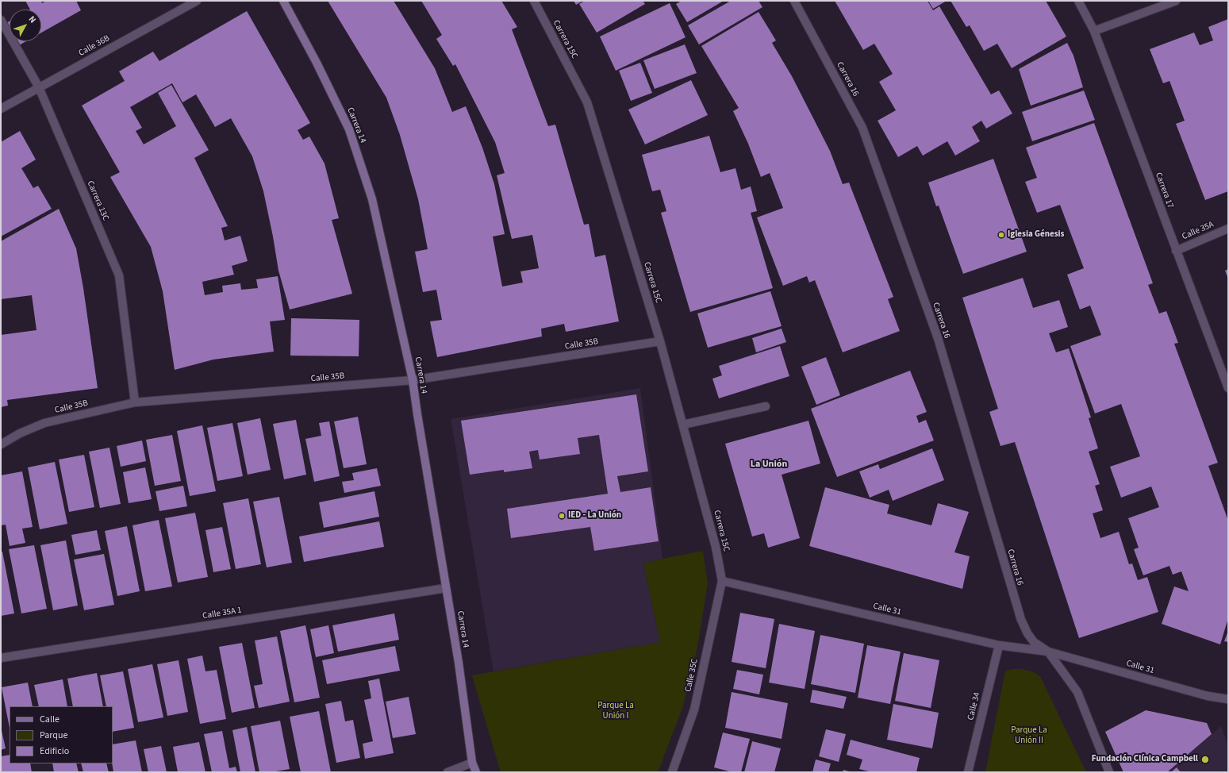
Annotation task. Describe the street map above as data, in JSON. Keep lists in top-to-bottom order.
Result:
{
  "streets": {
    "street": [
      "Carrera 15C",
      "Calle 36B",
      "Carrera 16",
      "Carrera 14",
      "Carrera 17",
      "Carrera 13C",
      "Calle 35A",
      "Calle 35B",
      "Calle 31",
      "Calle 35A 1",
      "Calle 35C",
      "Calle 34"
    ]
  },
  "crossings": [
    ["Carrera 15C", "Calle 35B"],
    ["Carrera 15C", "Calle 31"],
    ["Carrera 15C", "Calle 35C"],
    ["Calle 36B", "Carrera 13C"],
    ["Carrera 16", "Calle 31"],
    ["Carrera 14", "Calle 35B"],
    ["Carrera 14", "Calle 35A 1"],
    ["Carrera 17", "Calle 35A"],
    ["Carrera 13C", "Calle 35B"],
    ["Calle 31", "Calle 35C"],
    ["Calle 31", "Calle 34"]
  ],
  "districts": ["La Unión"],
  "parks": ["Parque La Unión I", "Parque La Unión II"],
  "places": ["Iglesia Génesis", "IED - La Unión", "Fundación Clínica Campbell"],
  "legend": ["Calle", "Parque", "Edificio"],
  "north": "top right"
}
